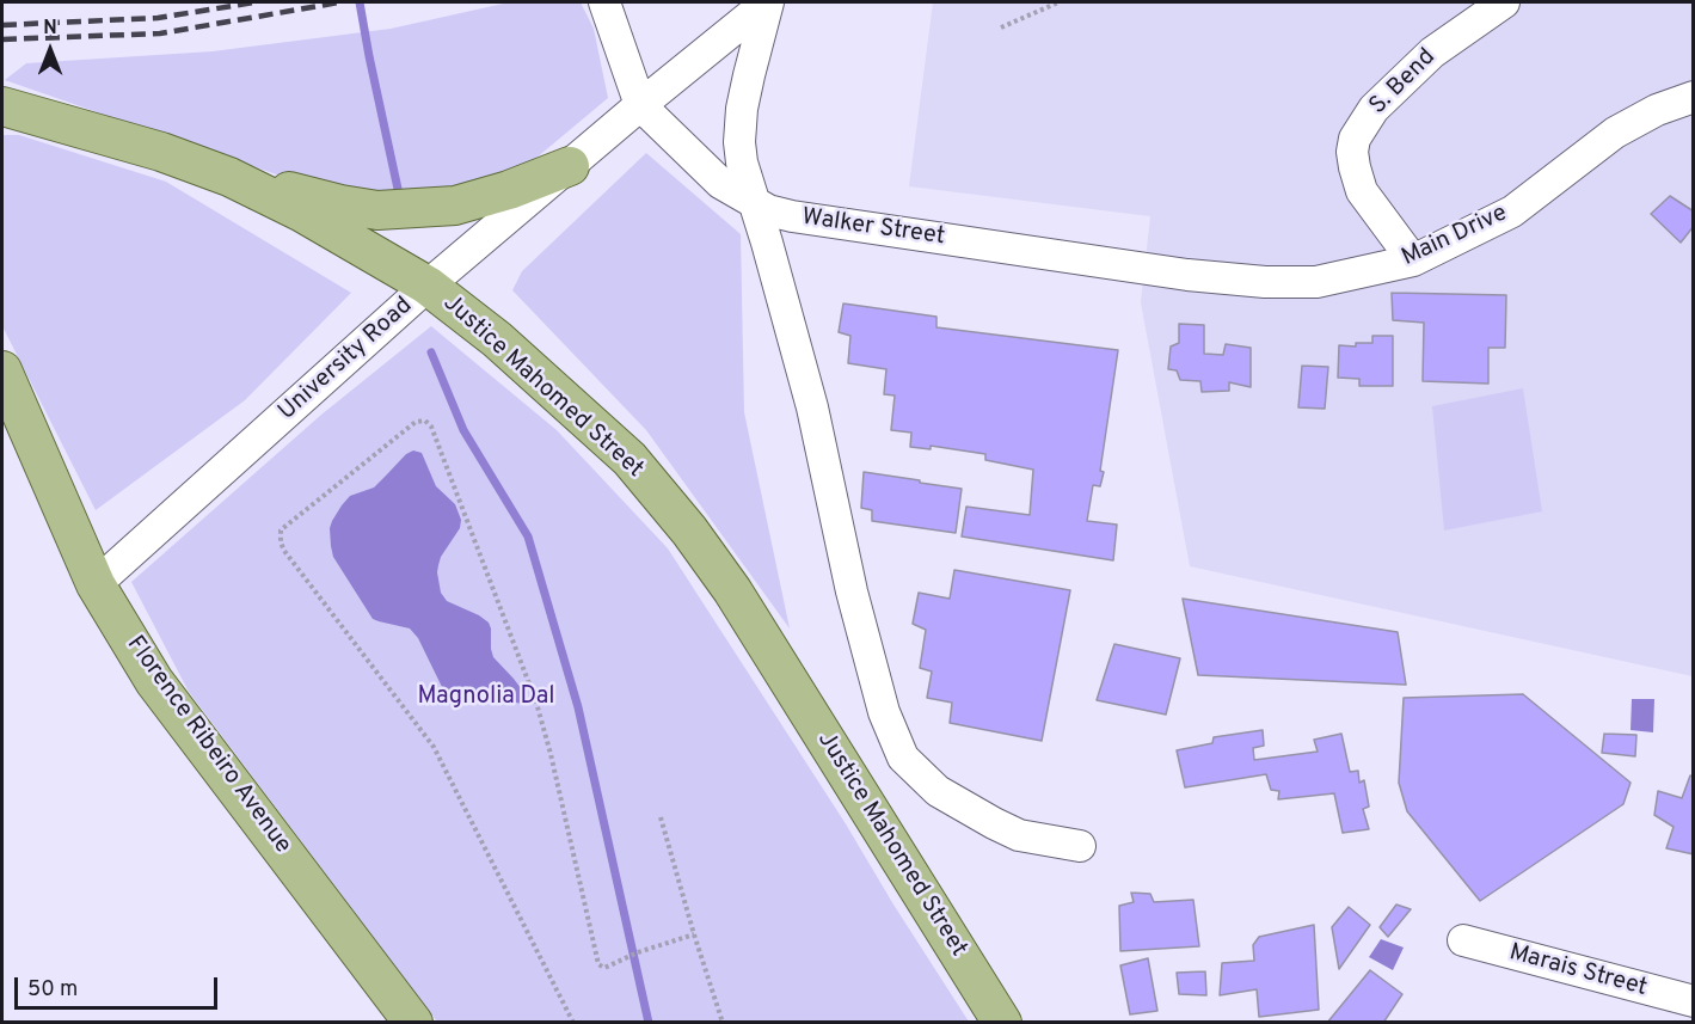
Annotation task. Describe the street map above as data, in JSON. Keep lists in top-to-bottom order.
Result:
{
  "streets": {
    "main road": ["Justice Mahomed Street", "Florence Ribeiro Avenue"],
    "street": [
      "S. Bend",
      "Walker Street",
      "Main Drive",
      "University Road",
      "Marais Street"
    ]
  },
  "crossings": [
    ["S. Bend", "Main Drive"],
    ["Walker Street", "Main Drive"],
    ["Walker Street", "University Road"],
    ["University Road", "Justice Mahomed Street"],
    ["University Road", "Florence Ribeiro Avenue"]
  ],
  "parks": ["Magnolia Dal"],
  "scale_bar": "50 m",
  "north": "top"
}
